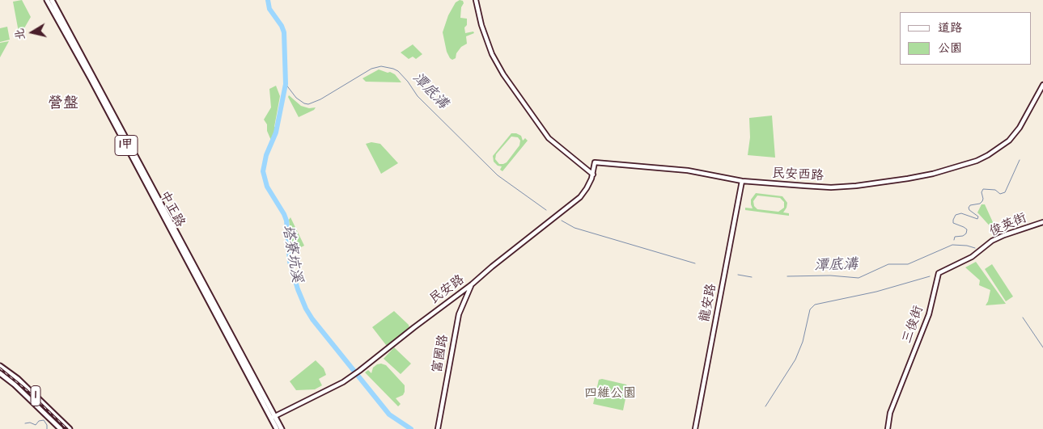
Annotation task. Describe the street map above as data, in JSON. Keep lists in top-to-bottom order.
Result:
{
  "streets": {
    "main road": ["1甲", "中正路", "1"],
    "street": [
      "民安西路",
      "俊英街",
      "民安路",
      "龍安路",
      "三俊街",
      "富國路"
    ]
  },
  "crossings": [
    ["民安西路", "民安路"],
    ["民安西路", "龍安路"],
    ["中正路", "民安路"],
    ["俊英街", "三俊街"],
    ["民安路", "富國路"]
  ],
  "districts": ["營盤"],
  "water": ["潭底溝", "塔寮坑溪"],
  "parks": ["四維公園"],
  "legend": ["道路", "公園"],
  "north": "left"
}
